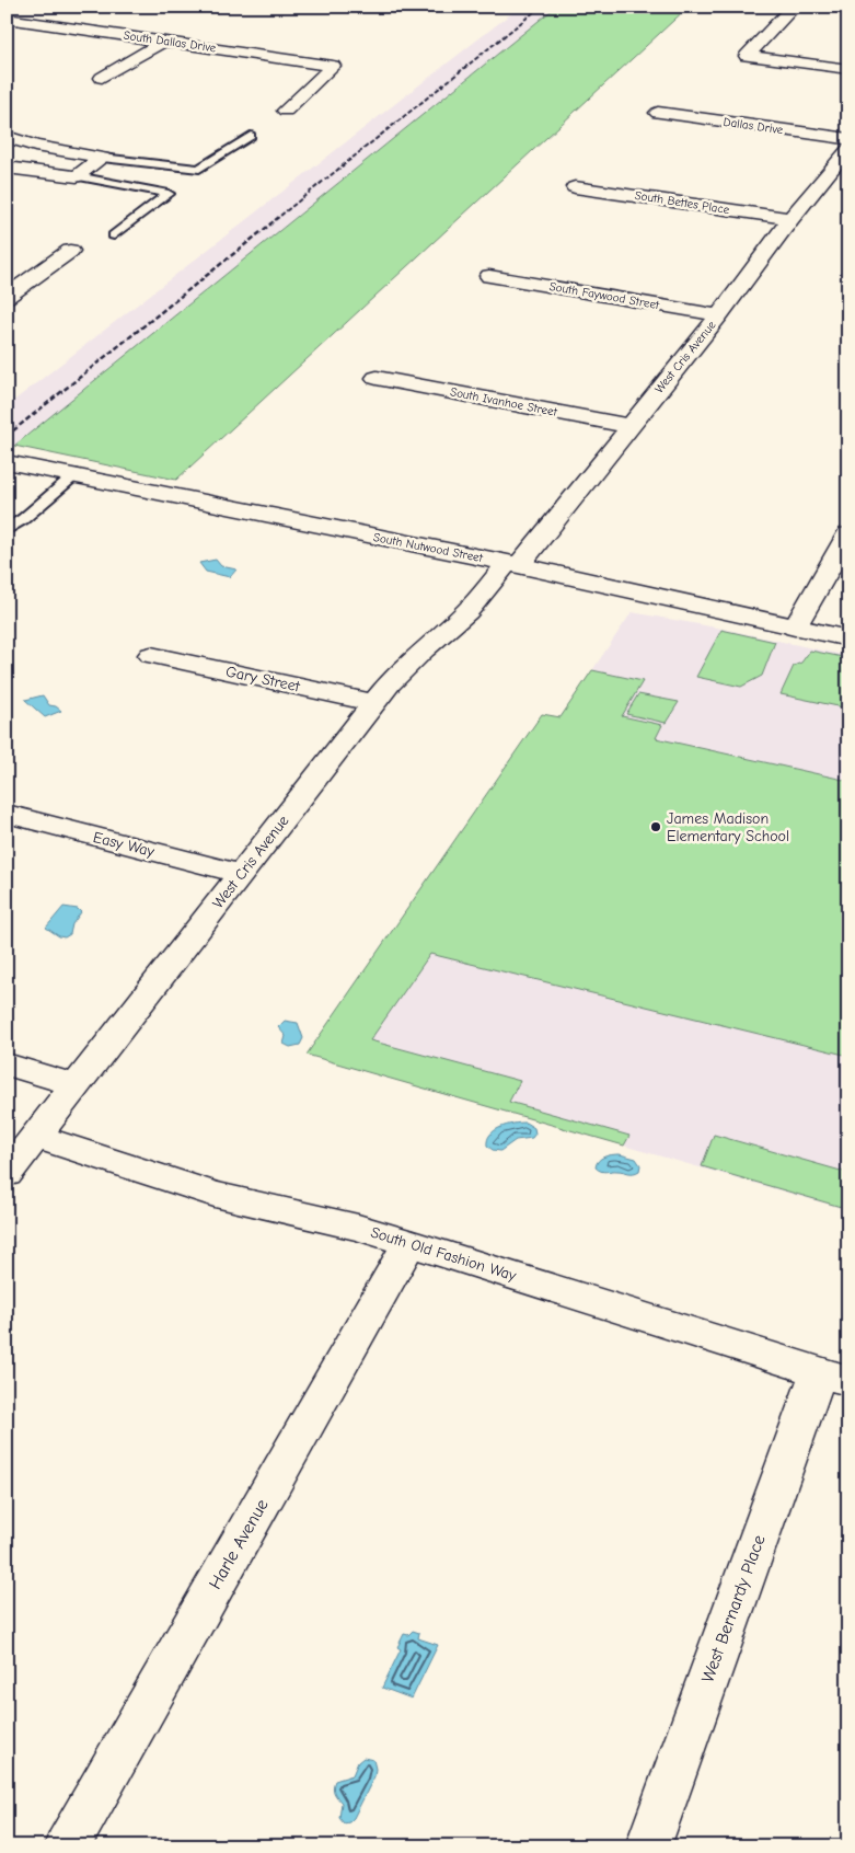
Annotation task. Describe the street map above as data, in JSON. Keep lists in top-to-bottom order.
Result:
{
  "streets": {
    "street": [
      "South Dallas Drive",
      "Dallas Drive",
      "South Bettes Place",
      "South Faywood Street",
      "West Cris Avenue",
      "South Ivanhoe Street",
      "South Nutwood Street",
      "Gary Street",
      "Easy Way",
      "South Old Fashion Way",
      "Harle Avenue",
      "West Bernardy Place"
    ]
  },
  "crossings": [
    ["South Bettes Place", "West Cris Avenue"],
    ["South Faywood Street", "West Cris Avenue"],
    ["West Cris Avenue", "South Ivanhoe Street"],
    ["West Cris Avenue", "South Nutwood Street"],
    ["West Cris Avenue", "Gary Street"],
    ["West Cris Avenue", "Easy Way"],
    ["West Cris Avenue", "South Old Fashion Way"],
    ["South Old Fashion Way", "Harle Avenue"],
    ["South Old Fashion Way", "West Bernardy Place"]
  ],
  "places": ["James Madison Elementary School"]
}
